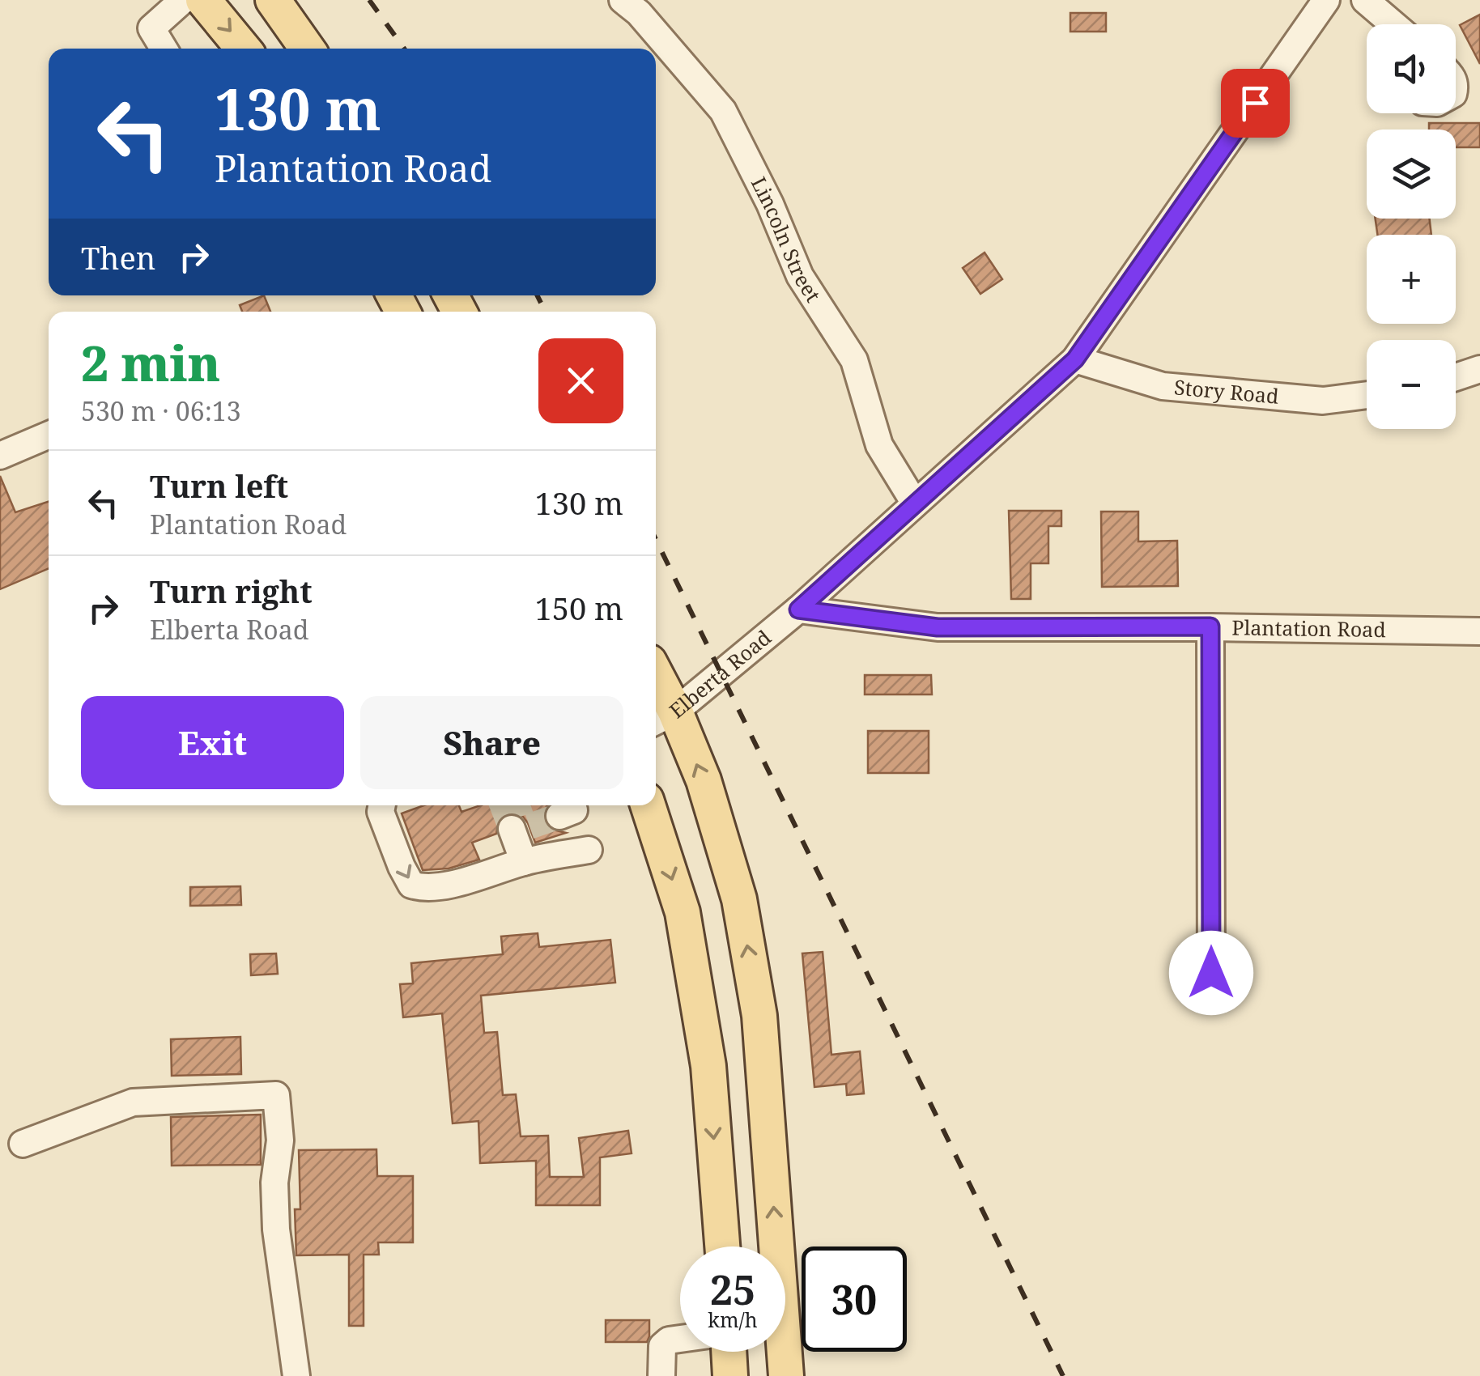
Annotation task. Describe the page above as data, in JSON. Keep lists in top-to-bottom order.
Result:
{
  "streets": {
    "street": [
      "Lincoln Street",
      "Story Road",
      "Plantation Road",
      "Elberta Road"
    ]
  },
  "crossings": [
    ["Lincoln Street", "Elberta Road"],
    ["Story Road", "Elberta Road"],
    ["Plantation Road", "Elberta Road"]
  ],
  "page": {
    "map_buttons": ["+", "−"],
    "turn": ["130 m", "Plantation Road"],
    "then": "Then",
    "heading": ["2 min", "530 m · 06:13"],
    "list": [
      {
        "name": "Turn left",
        "note": "Plantation Road",
        "value": "130 m"
      },
      {
        "name": "Turn right",
        "note": "Elberta Road",
        "value": "150 m"
      }
    ],
    "buttons": ["Exit", "Share"],
    "speed": "25 km/h",
    "limit": "30"
  }
}
